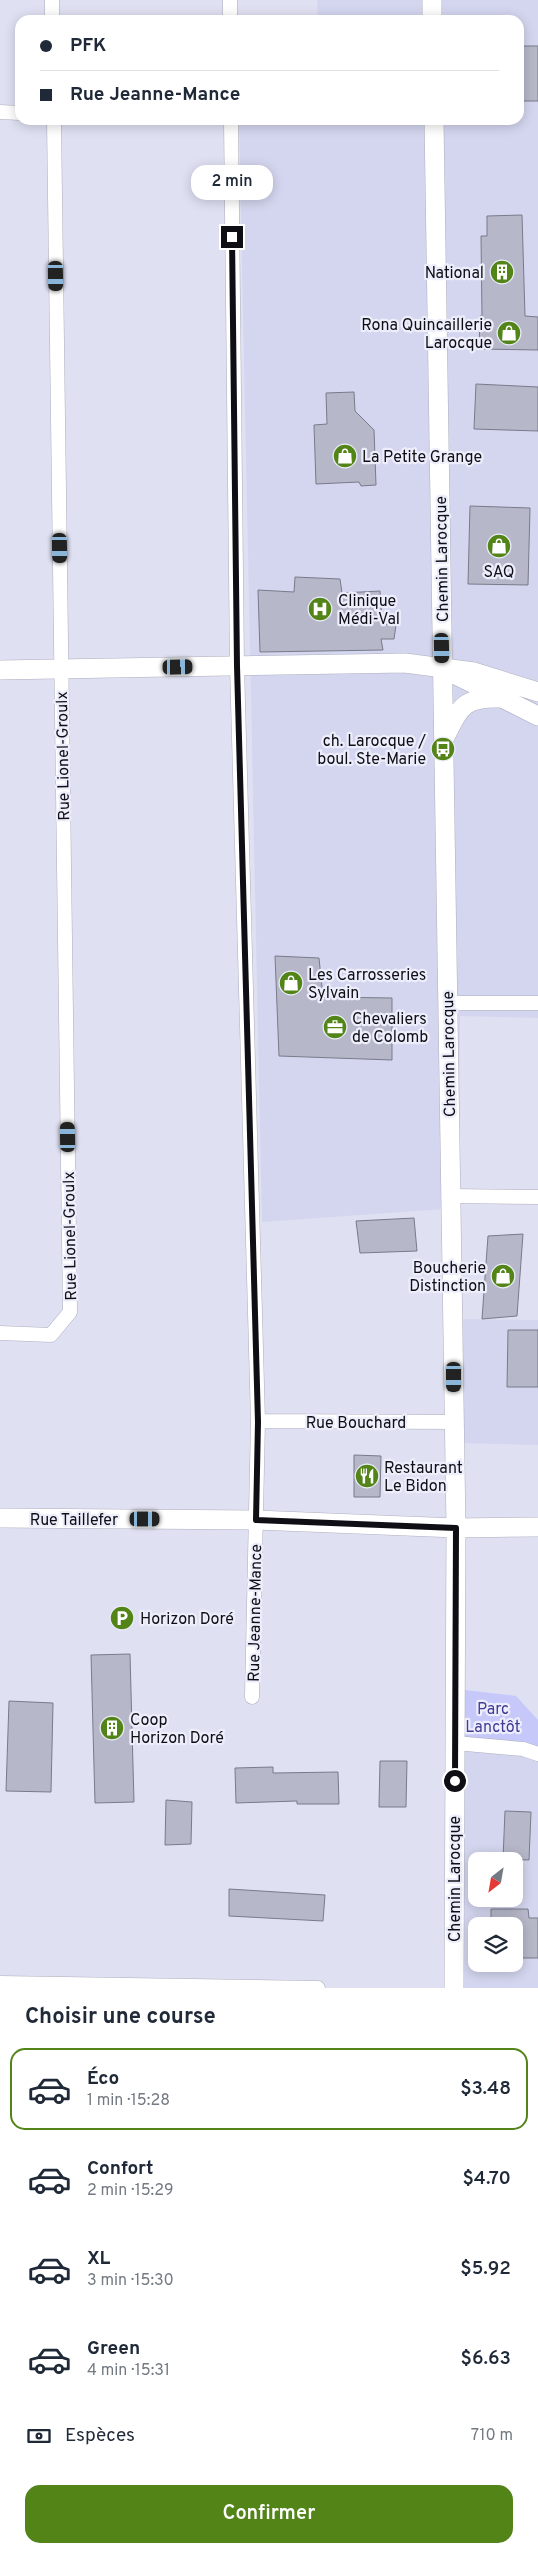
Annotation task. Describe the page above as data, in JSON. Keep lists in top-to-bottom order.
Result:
{
  "streets": {
    "main road": ["Chemin Larocque", "Rue Taillefer"],
    "street": ["Rue Lionel-Groulx", "Rue Bouchard", "Rue Jeanne-Mance"]
  },
  "crossings": [
    ["Chemin Larocque", "Rue Bouchard"],
    ["Chemin Larocque", "Rue Taillefer"],
    ["Rue Bouchard", "Rue Jeanne-Mance"],
    ["Rue Taillefer", "Rue Jeanne-Mance"]
  ],
  "parks": ["Parc Lanctôt"],
  "places": {
    "building": ["National", "Coop Horizon Doré"],
    "shop": [
      "Rona Quincaillerie Larocque",
      "La Petite Grange",
      "SAQ",
      "Les Carrosseries Sylvain",
      "Boucherie Distinction"
    ],
    "hospital": ["Clinique Médi-Val"],
    "bus stop": ["ch. Larocque / boul. Ste-Marie"],
    "office": ["Chevaliers de Colomb"],
    "restaurant": ["Restaurant Le Bidon"],
    "parking": ["Horizon Doré"]
  },
  "north": "bottom left",
  "page": {
    "banner": ["PFK", "Rue Jeanne-Mance"],
    "bubble": "2 min",
    "heading": "Choisir une course",
    "list": [
      {
        "name": "Éco",
        "note": "1 min · 15:28",
        "value": "$3.48"
      },
      {
        "name": "Confort",
        "note": "2 min · 15:29",
        "value": "$4.70"
      },
      {
        "name": "XL",
        "note": "3 min · 15:30",
        "value": "$5.92"
      },
      {
        "name": "Green",
        "note": "4 min · 15:31",
        "value": "$6.63"
      }
    ],
    "pay": ["Espèces", "710 m"],
    "buttons": "Confirmer"
  }
}
